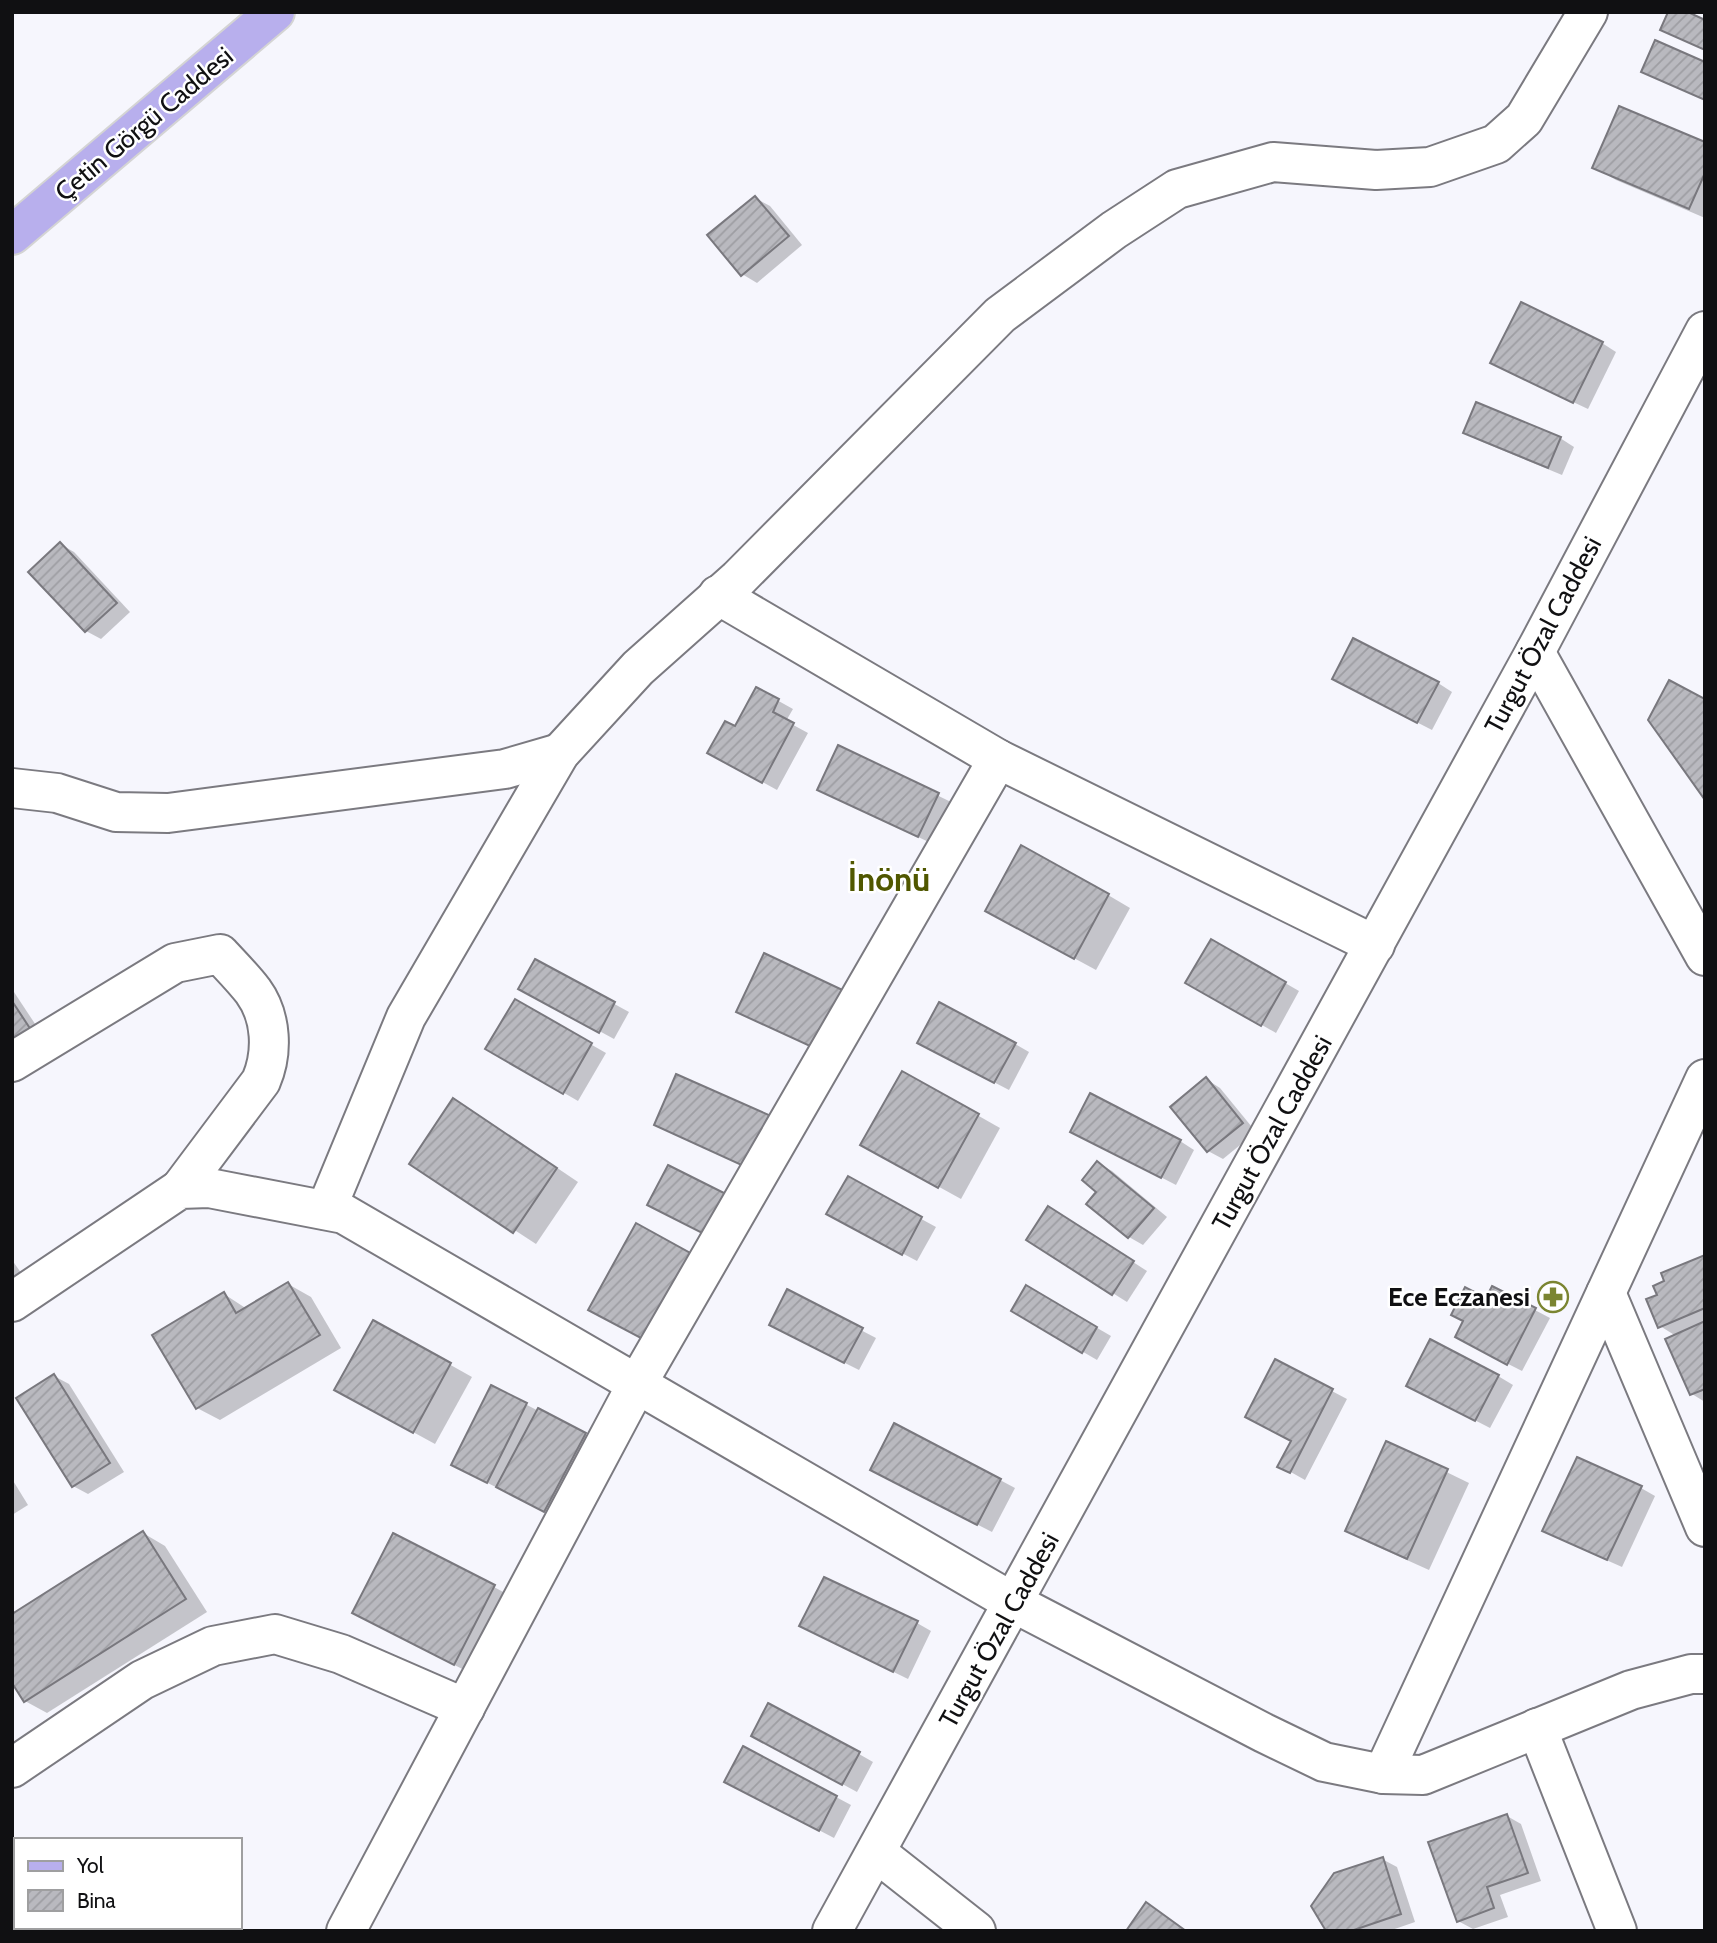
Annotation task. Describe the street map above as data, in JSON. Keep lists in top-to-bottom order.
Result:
{
  "streets": {
    "main road": ["Çetin Görgü Caddesi"],
    "street": ["Turgut Özal Caddesi"]
  },
  "districts": ["İnönü"],
  "places": {
    "pharmacy": ["Ece Eczanesi"]
  },
  "legend": ["Yol", "Bina"]
}
